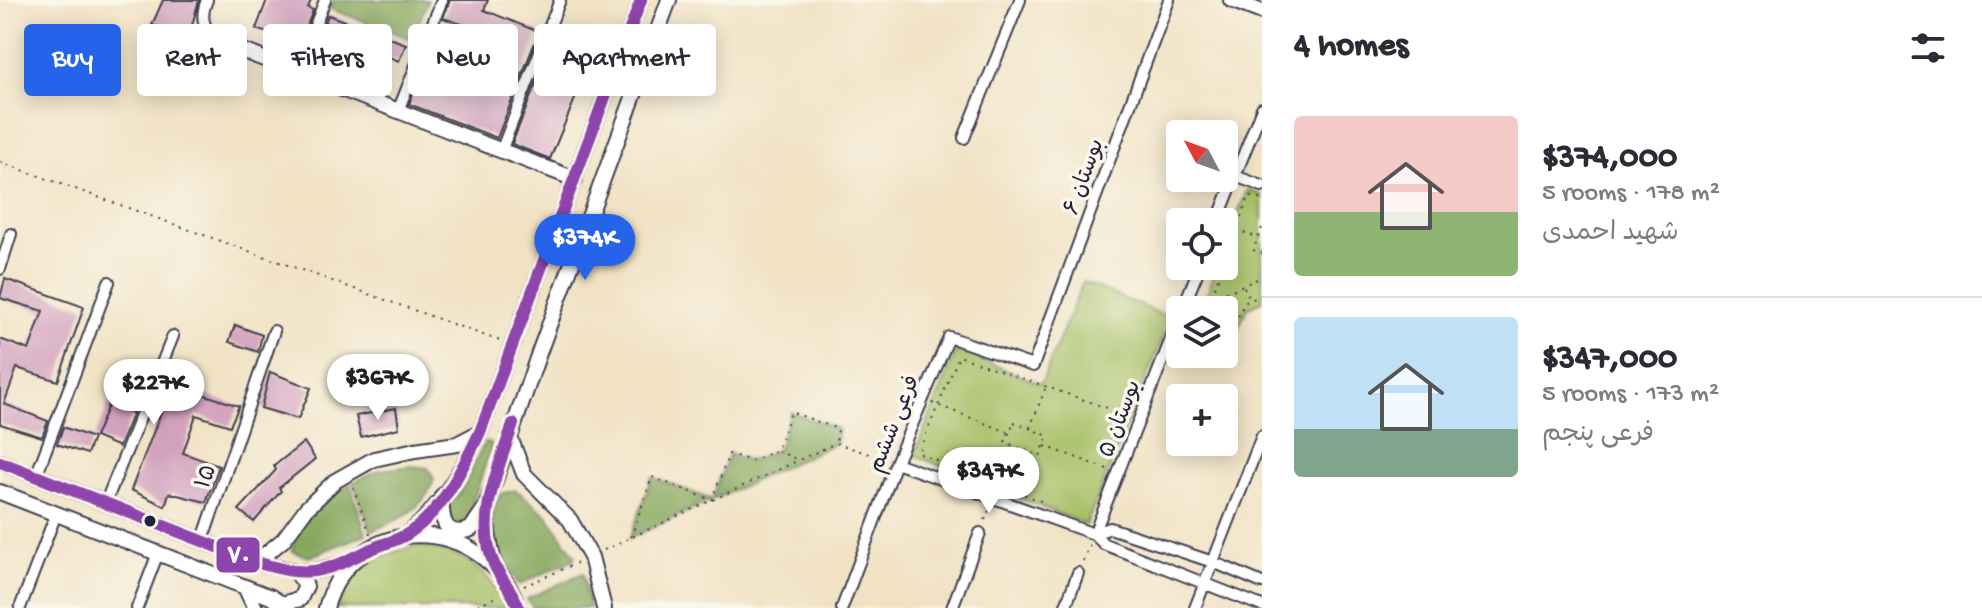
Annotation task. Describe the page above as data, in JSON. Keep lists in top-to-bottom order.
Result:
{
  "streets": {
    "street": [
      "بوستان ۶",
      "بوستان ۵",
      "فرعی ششم",
      "۱۵"
    ]
  },
  "crossings": [
    ["بوستان ۶", "فرعی ششم"]
  ],
  "lines": ["transit line ۷۰"],
  "north": "top left",
  "page": {
    "heading": "4 homes",
    "chip": [
      "Buy",
      "Rent",
      "Filters",
      "New",
      "Apartment"
    ],
    "list": [
      {
        "name": "$374,000",
        "note": "5 rooms · 178 m² · شهید احمدی"
      },
      {
        "name": "$347,000",
        "note": "5 rooms · 173 m² · فرعی پنجم"
      }
    ],
    "map_buttons": "+",
    "price": [
      "$374K",
      "$367K",
      "$227K",
      "$347K"
    ]
  }
}
